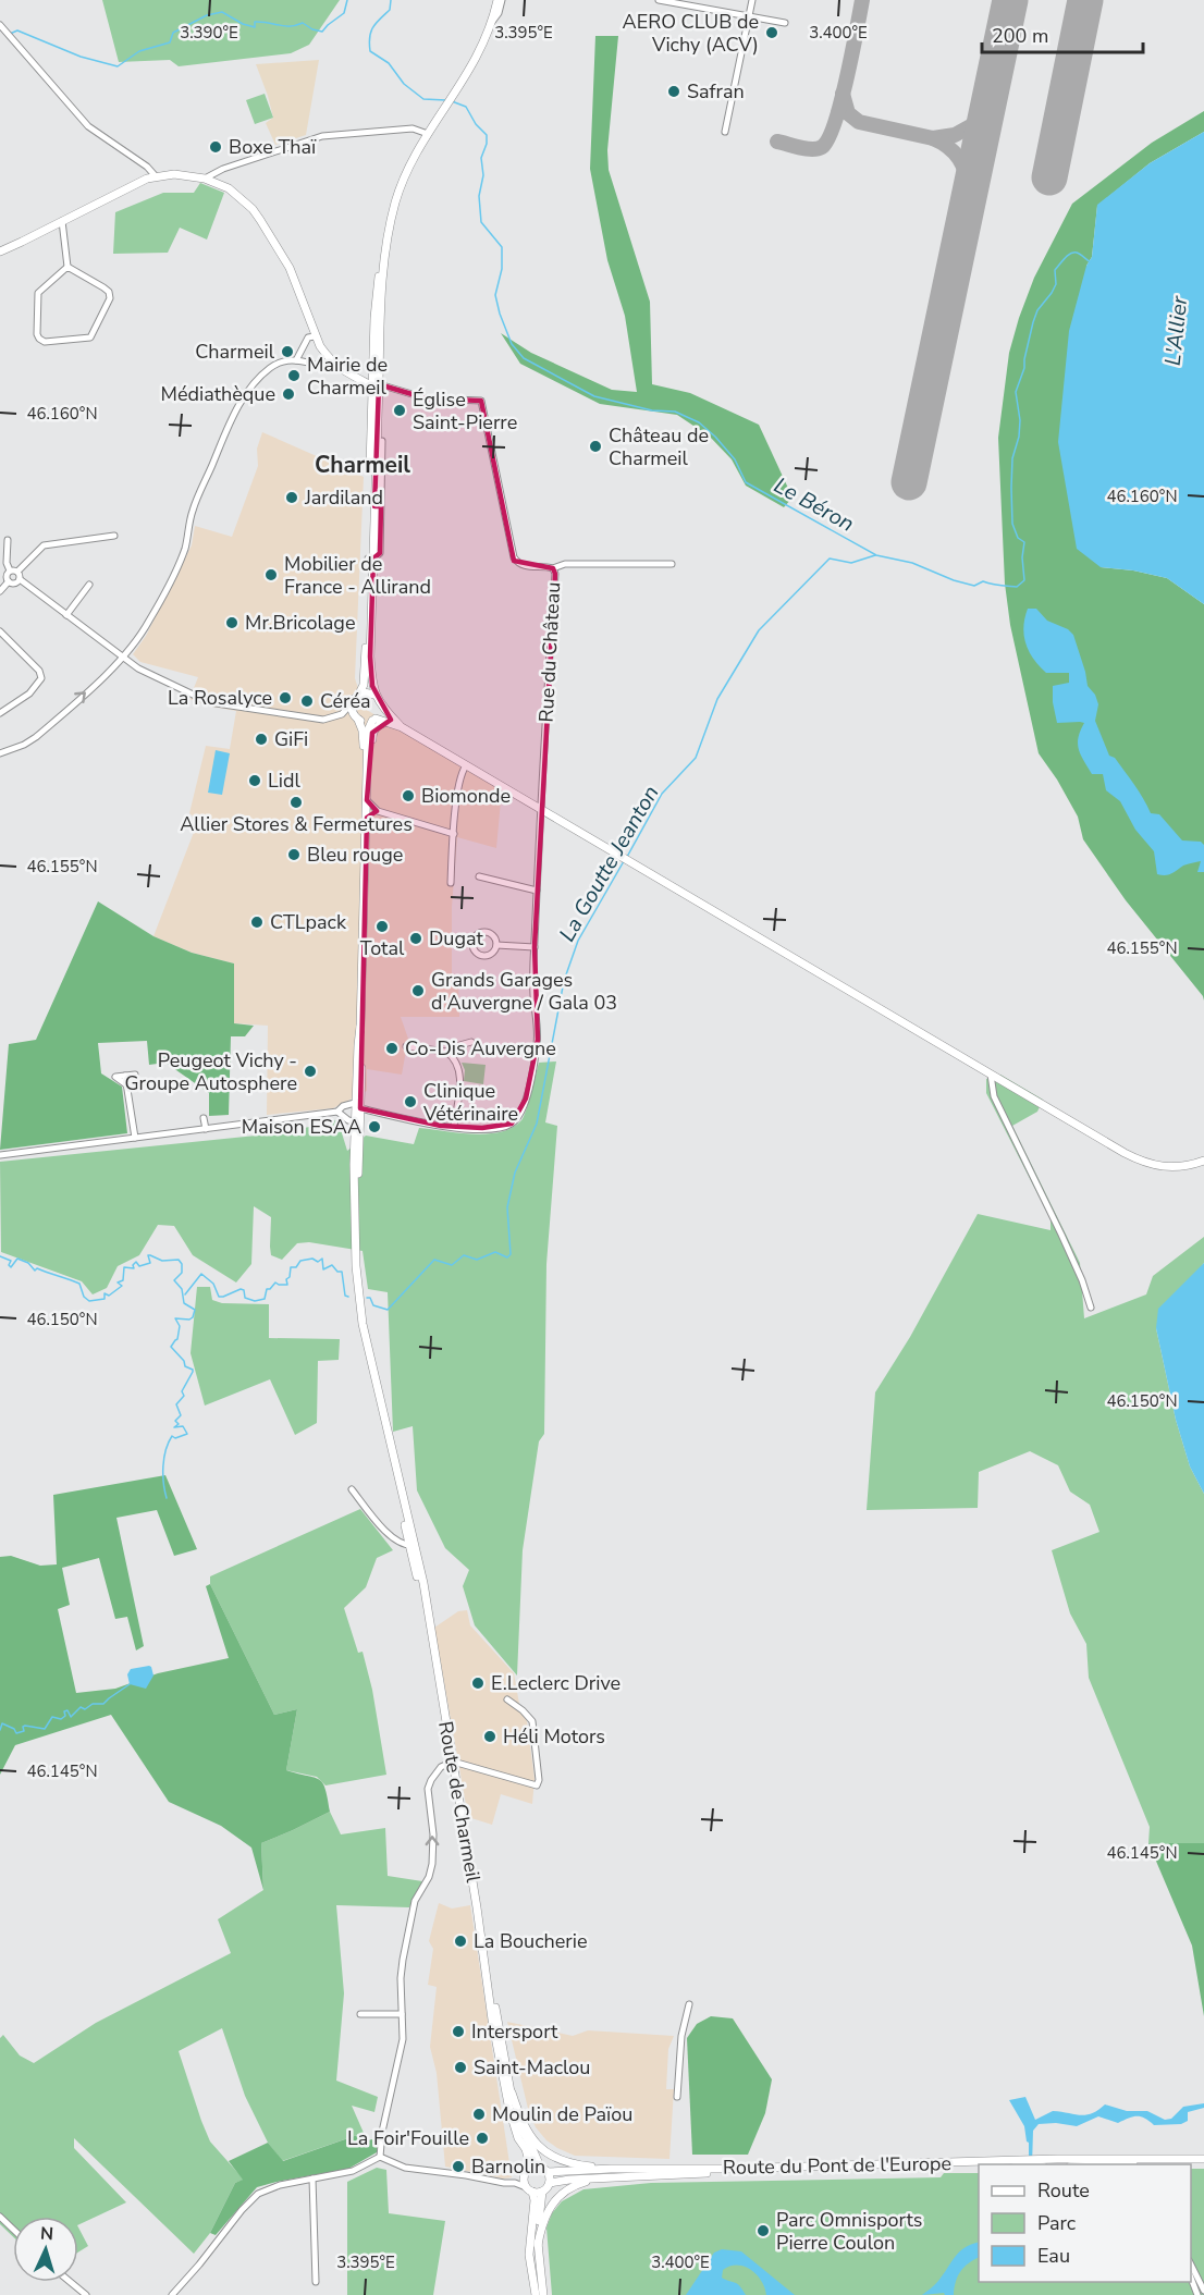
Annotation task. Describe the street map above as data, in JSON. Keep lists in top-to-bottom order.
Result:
{
  "streets": {
    "main road": ["Route de Charmeil", "Route du Pont de l'Europe"],
    "street": ["Rue du Château"]
  },
  "crossings": [
    ["Rue du Château", "Route de Charmeil"],
    ["Route de Charmeil", "Route du Pont de l'Europe"]
  ],
  "districts": ["Charmeil"],
  "water": ["L'Allier", "Le Béron", "La Goutte Jeanton"],
  "places": [
    "AERO CLUB de Vichy (ACV)",
    "Safran",
    "Boxe Thaï",
    "Charmeil",
    "Mairie de Charmeil",
    "Médiathèque",
    "Église Saint-Pierre",
    "Château de Charmeil",
    "Jardiland",
    "Mobilier de France - Allirand",
    "Mr.Bricolage",
    "La Rosalyce",
    "Céréa",
    "GiFi",
    "Lidl",
    "Biomonde",
    "Allier Stores & Fermetures",
    "Bleu rouge",
    "CTLpack",
    "Total",
    "Dugat",
    "Grands Garages d'Auvergne / Gala 03",
    "Co-Dis Auvergne",
    "Peugeot Vichy - Groupe Autosphere",
    "Clinique Vétérinaire",
    "Maison ESAA",
    "E.Leclerc Drive",
    "Héli Motors",
    "La Boucherie",
    "Intersport",
    "Saint-Maclou",
    "Moulin de Païou",
    "La Foir'Fouille",
    "Barnolin",
    "Parc Omnisports Pierre Coulon"
  ],
  "legend": ["Route", "Parc", "Eau"],
  "scale_bar": "200 m",
  "north": "top",
  "coordinates": [
    "3.390°E",
    "3.395°E",
    "3.400°E",
    "46.160°N",
    "46.155°N",
    "46.150°N",
    "46.145°N"
  ]
}
